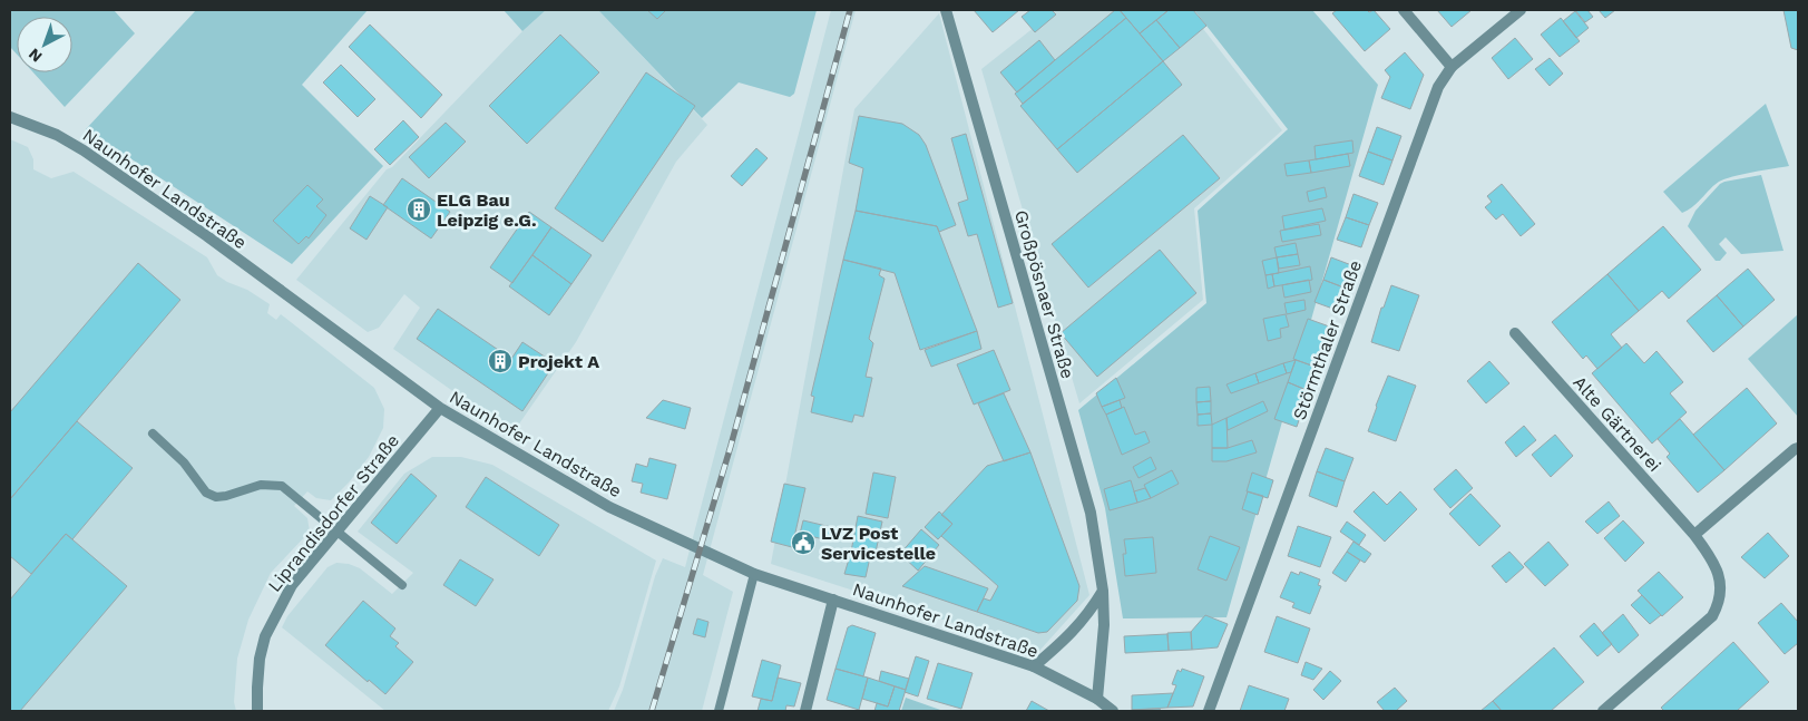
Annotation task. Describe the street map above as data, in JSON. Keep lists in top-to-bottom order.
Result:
{
  "streets": {
    "street": [
      "Naunhofer Landstraße",
      "Großpösnaer Straße",
      "Störmthaler Straße",
      "Alte Gärtnerei",
      "Liprandisdorfer Straße"
    ]
  },
  "crossings": [
    ["Naunhofer Landstraße", "Großpösnaer Straße"],
    ["Naunhofer Landstraße", "Liprandisdorfer Straße"]
  ],
  "places": {
    "building": ["ELG Bau Leipzig e.G.", "Projekt A"],
    "public building": ["LVZ Post Servicestelle"]
  },
  "north": "bottom left"
}
